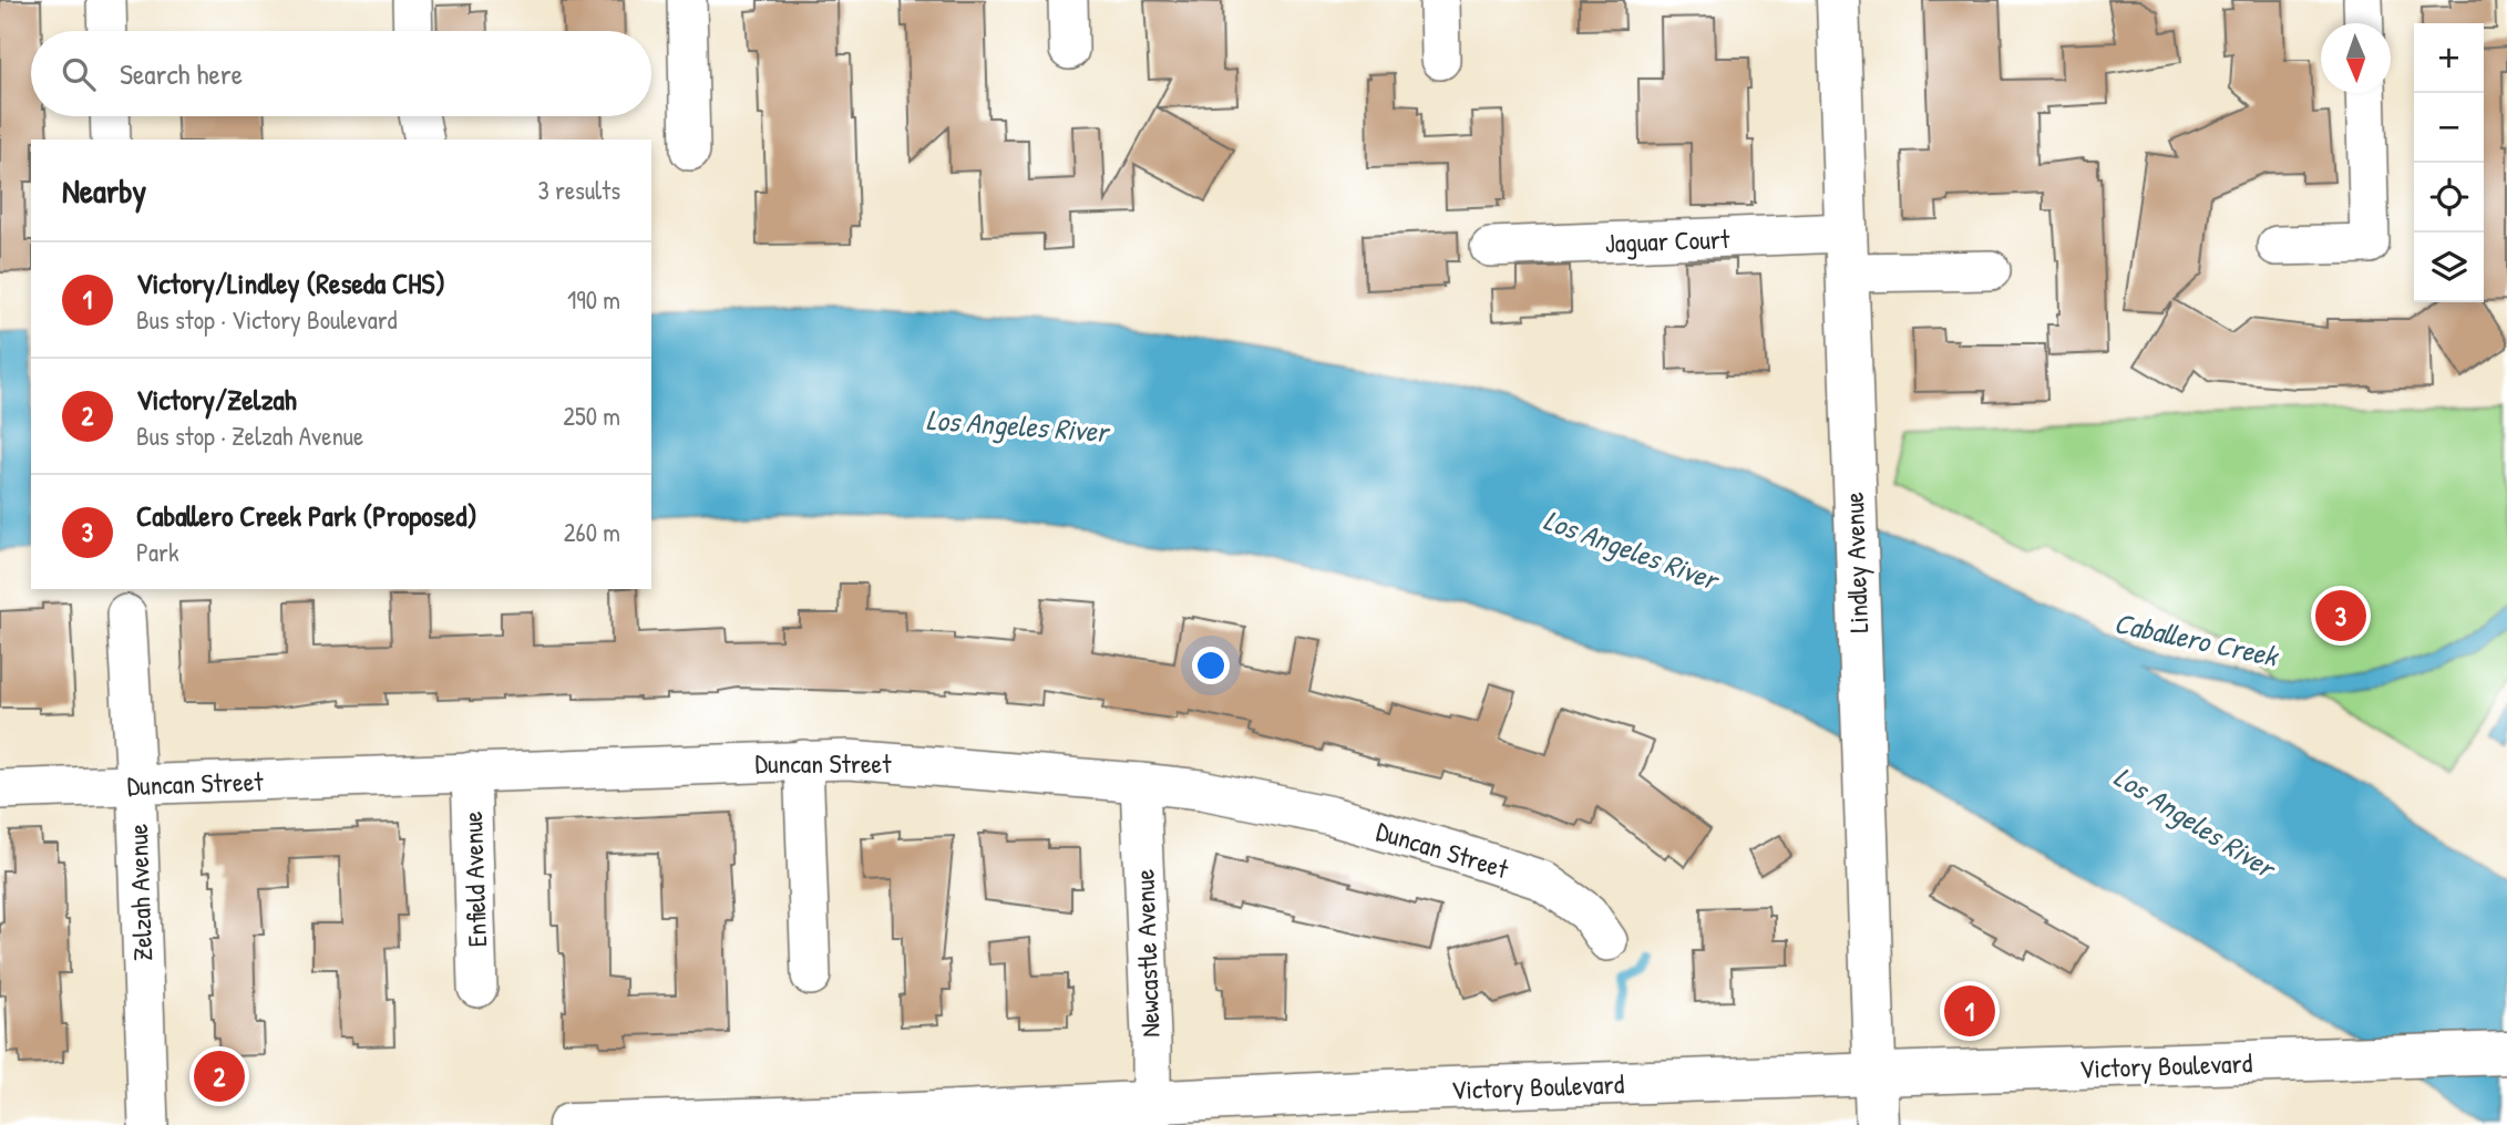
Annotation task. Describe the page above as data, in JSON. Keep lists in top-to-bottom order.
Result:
{
  "streets": {
    "main road": ["Lindley Avenue", "Victory Boulevard"],
    "street": [
      "Jaguar Court",
      "Duncan Street",
      "Enfield Avenue",
      "Zelzah Avenue",
      "Newcastle Avenue"
    ]
  },
  "crossings": [
    ["Jaguar Court", "Lindley Avenue"],
    ["Lindley Avenue", "Victory Boulevard"],
    ["Duncan Street", "Enfield Avenue"],
    ["Duncan Street", "Zelzah Avenue"],
    ["Duncan Street", "Newcastle Avenue"],
    ["Newcastle Avenue", "Victory Boulevard"]
  ],
  "water": ["Los Angeles River", "Caballero Creek"],
  "north": "bottom",
  "page": {
    "map_buttons": ["+", "−"],
    "search": "Search here",
    "heading": ["Nearby", "3 results"],
    "list": [
      {
        "mark": "1",
        "name": "Victory/Lindley (Reseda CHS)",
        "note": "Bus stop · Victory Boulevard",
        "value": "190 m"
      },
      {
        "mark": "2",
        "name": "Victory/Zelzah",
        "note": "Bus stop · Zelzah Avenue",
        "value": "250 m"
      },
      {
        "mark": "3",
        "name": "Caballero Creek Park (Proposed)",
        "note": "Park",
        "value": "260 m"
      }
    ],
    "pins": ["3", "1", "2"]
  }
}
